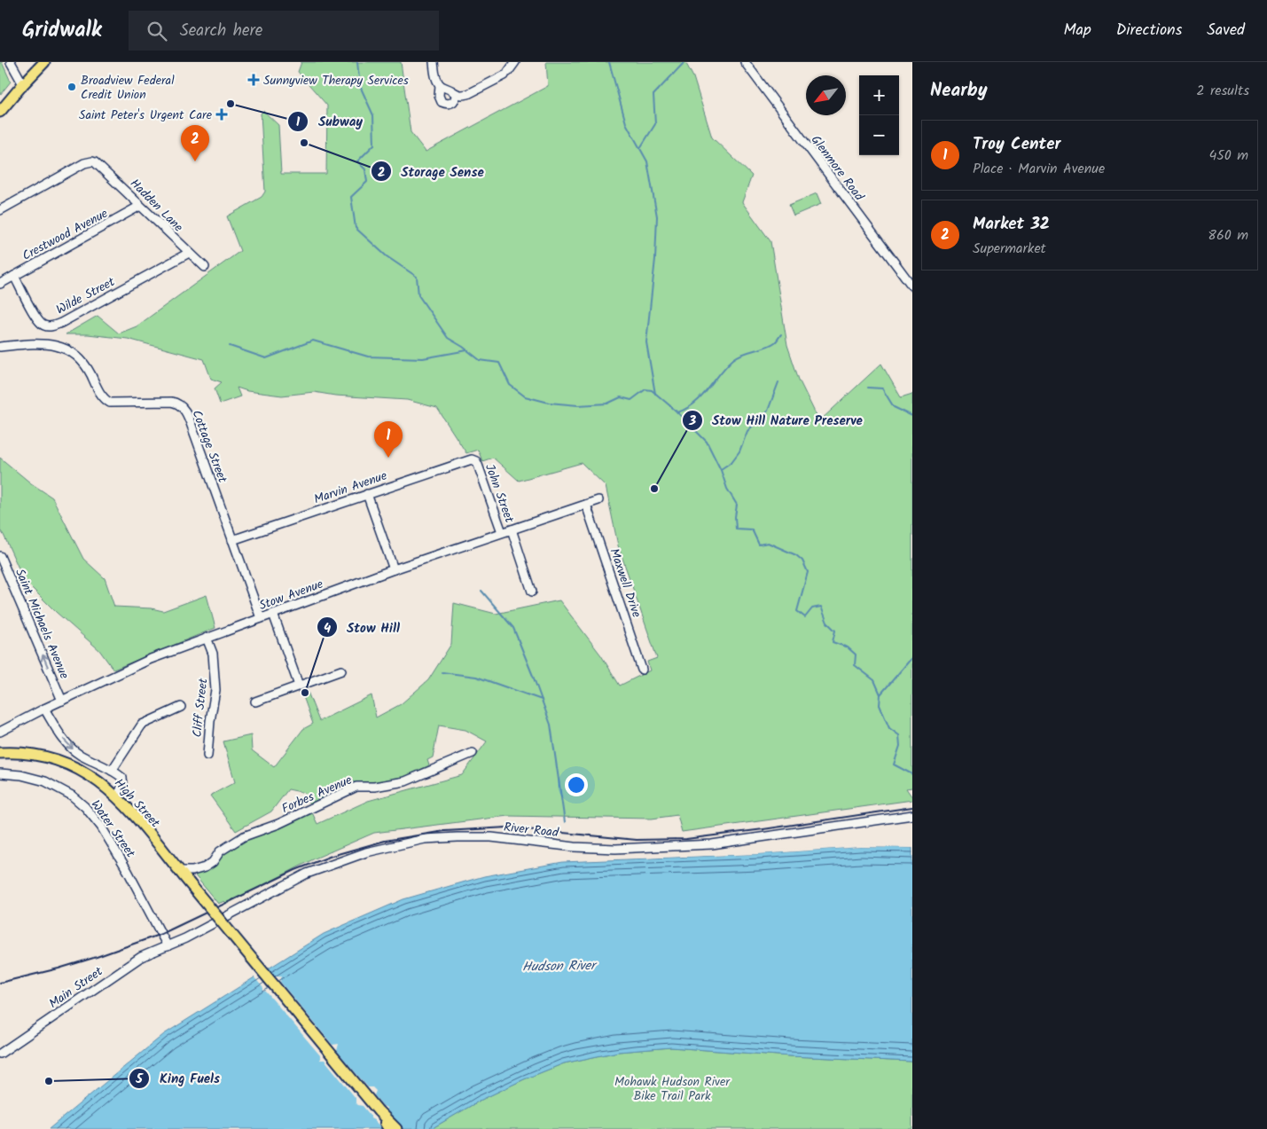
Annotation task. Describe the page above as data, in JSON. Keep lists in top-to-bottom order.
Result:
{
  "streets": {
    "main road": ["High Street"],
    "street": [
      "Glenmore Road",
      "Hadden Lane",
      "Crestwood Avenue",
      "Wilde Street",
      "Cottage Street",
      "Marvin Avenue",
      "John Street",
      "Maxwell Drive",
      "Stow Avenue",
      "Saint Michaels Avenue",
      "Cliff Street",
      "Forbes Avenue",
      "Water Street",
      "River Road",
      "Main Street"
    ]
  },
  "crossings": [
    ["Hadden Lane", "Crestwood Avenue"],
    ["Hadden Lane", "Wilde Street"],
    ["Crestwood Avenue", "Wilde Street"],
    ["Cottage Street", "Marvin Avenue"],
    ["Cottage Street", "Stow Avenue"],
    ["Marvin Avenue", "John Street"],
    ["John Street", "Stow Avenue"],
    ["Maxwell Drive", "Stow Avenue"],
    ["Stow Avenue", "Saint Michaels Avenue"],
    ["Stow Avenue", "Cliff Street"],
    ["Forbes Avenue", "High Street"],
    ["Water Street", "River Road"],
    ["Water Street", "Main Street"],
    ["River Road", "Main Street"]
  ],
  "one_way": ["Saint Michaels Avenue"],
  "water": ["Hudson River"],
  "parks": ["Mohawk Hudson River Bike Trail Park"],
  "places": {
    "health": ["Sunnyview Therapy Services", "Saint Peter's Urgent Care"],
    "other": [
      "Broadview Federal Credit Union",
      "Subway",
      "Storage Sense",
      "Stow Hill Nature Preserve",
      "Stow Hill",
      "King Fuels"
    ]
  },
  "north": "bottom left",
  "page": {
    "header": "Gridwalk",
    "search": "Search here",
    "nav": ["Map", "Directions", "Saved"],
    "heading": ["Nearby", "2 results"],
    "map_buttons": ["+", "−"],
    "list": [
      {
        "mark": "1",
        "name": "Troy Center",
        "note": "Place · Marvin Avenue",
        "value": "450 m"
      },
      {
        "mark": "2",
        "name": "Market 32",
        "note": "Supermarket",
        "value": "860 m"
      }
    ],
    "pins": ["2", "1"]
  }
}
